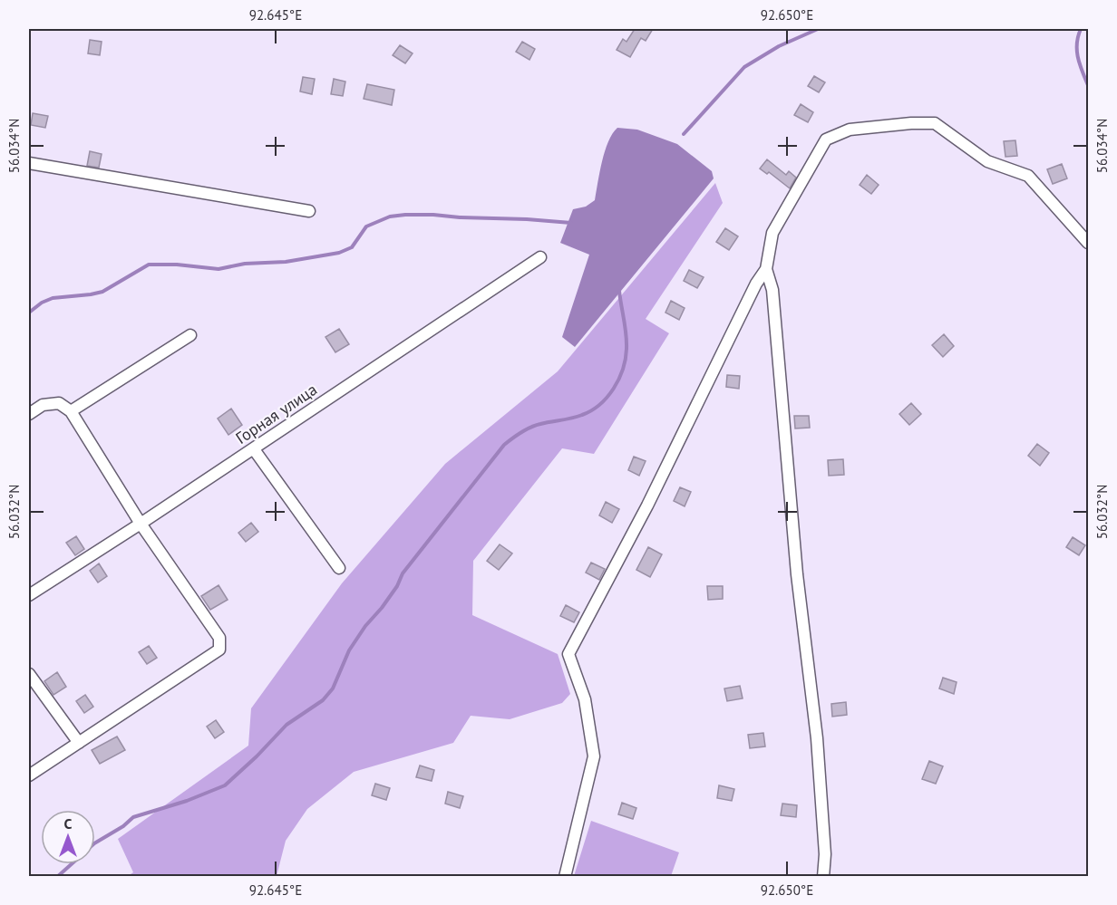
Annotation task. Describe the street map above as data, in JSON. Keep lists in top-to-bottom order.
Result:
{
  "streets": {
    "street": ["Горная улица"]
  },
  "north": "top",
  "coordinates": [
    "92.645°E",
    "92.650°E",
    "56.034°N",
    "56.032°N"
  ]
}
